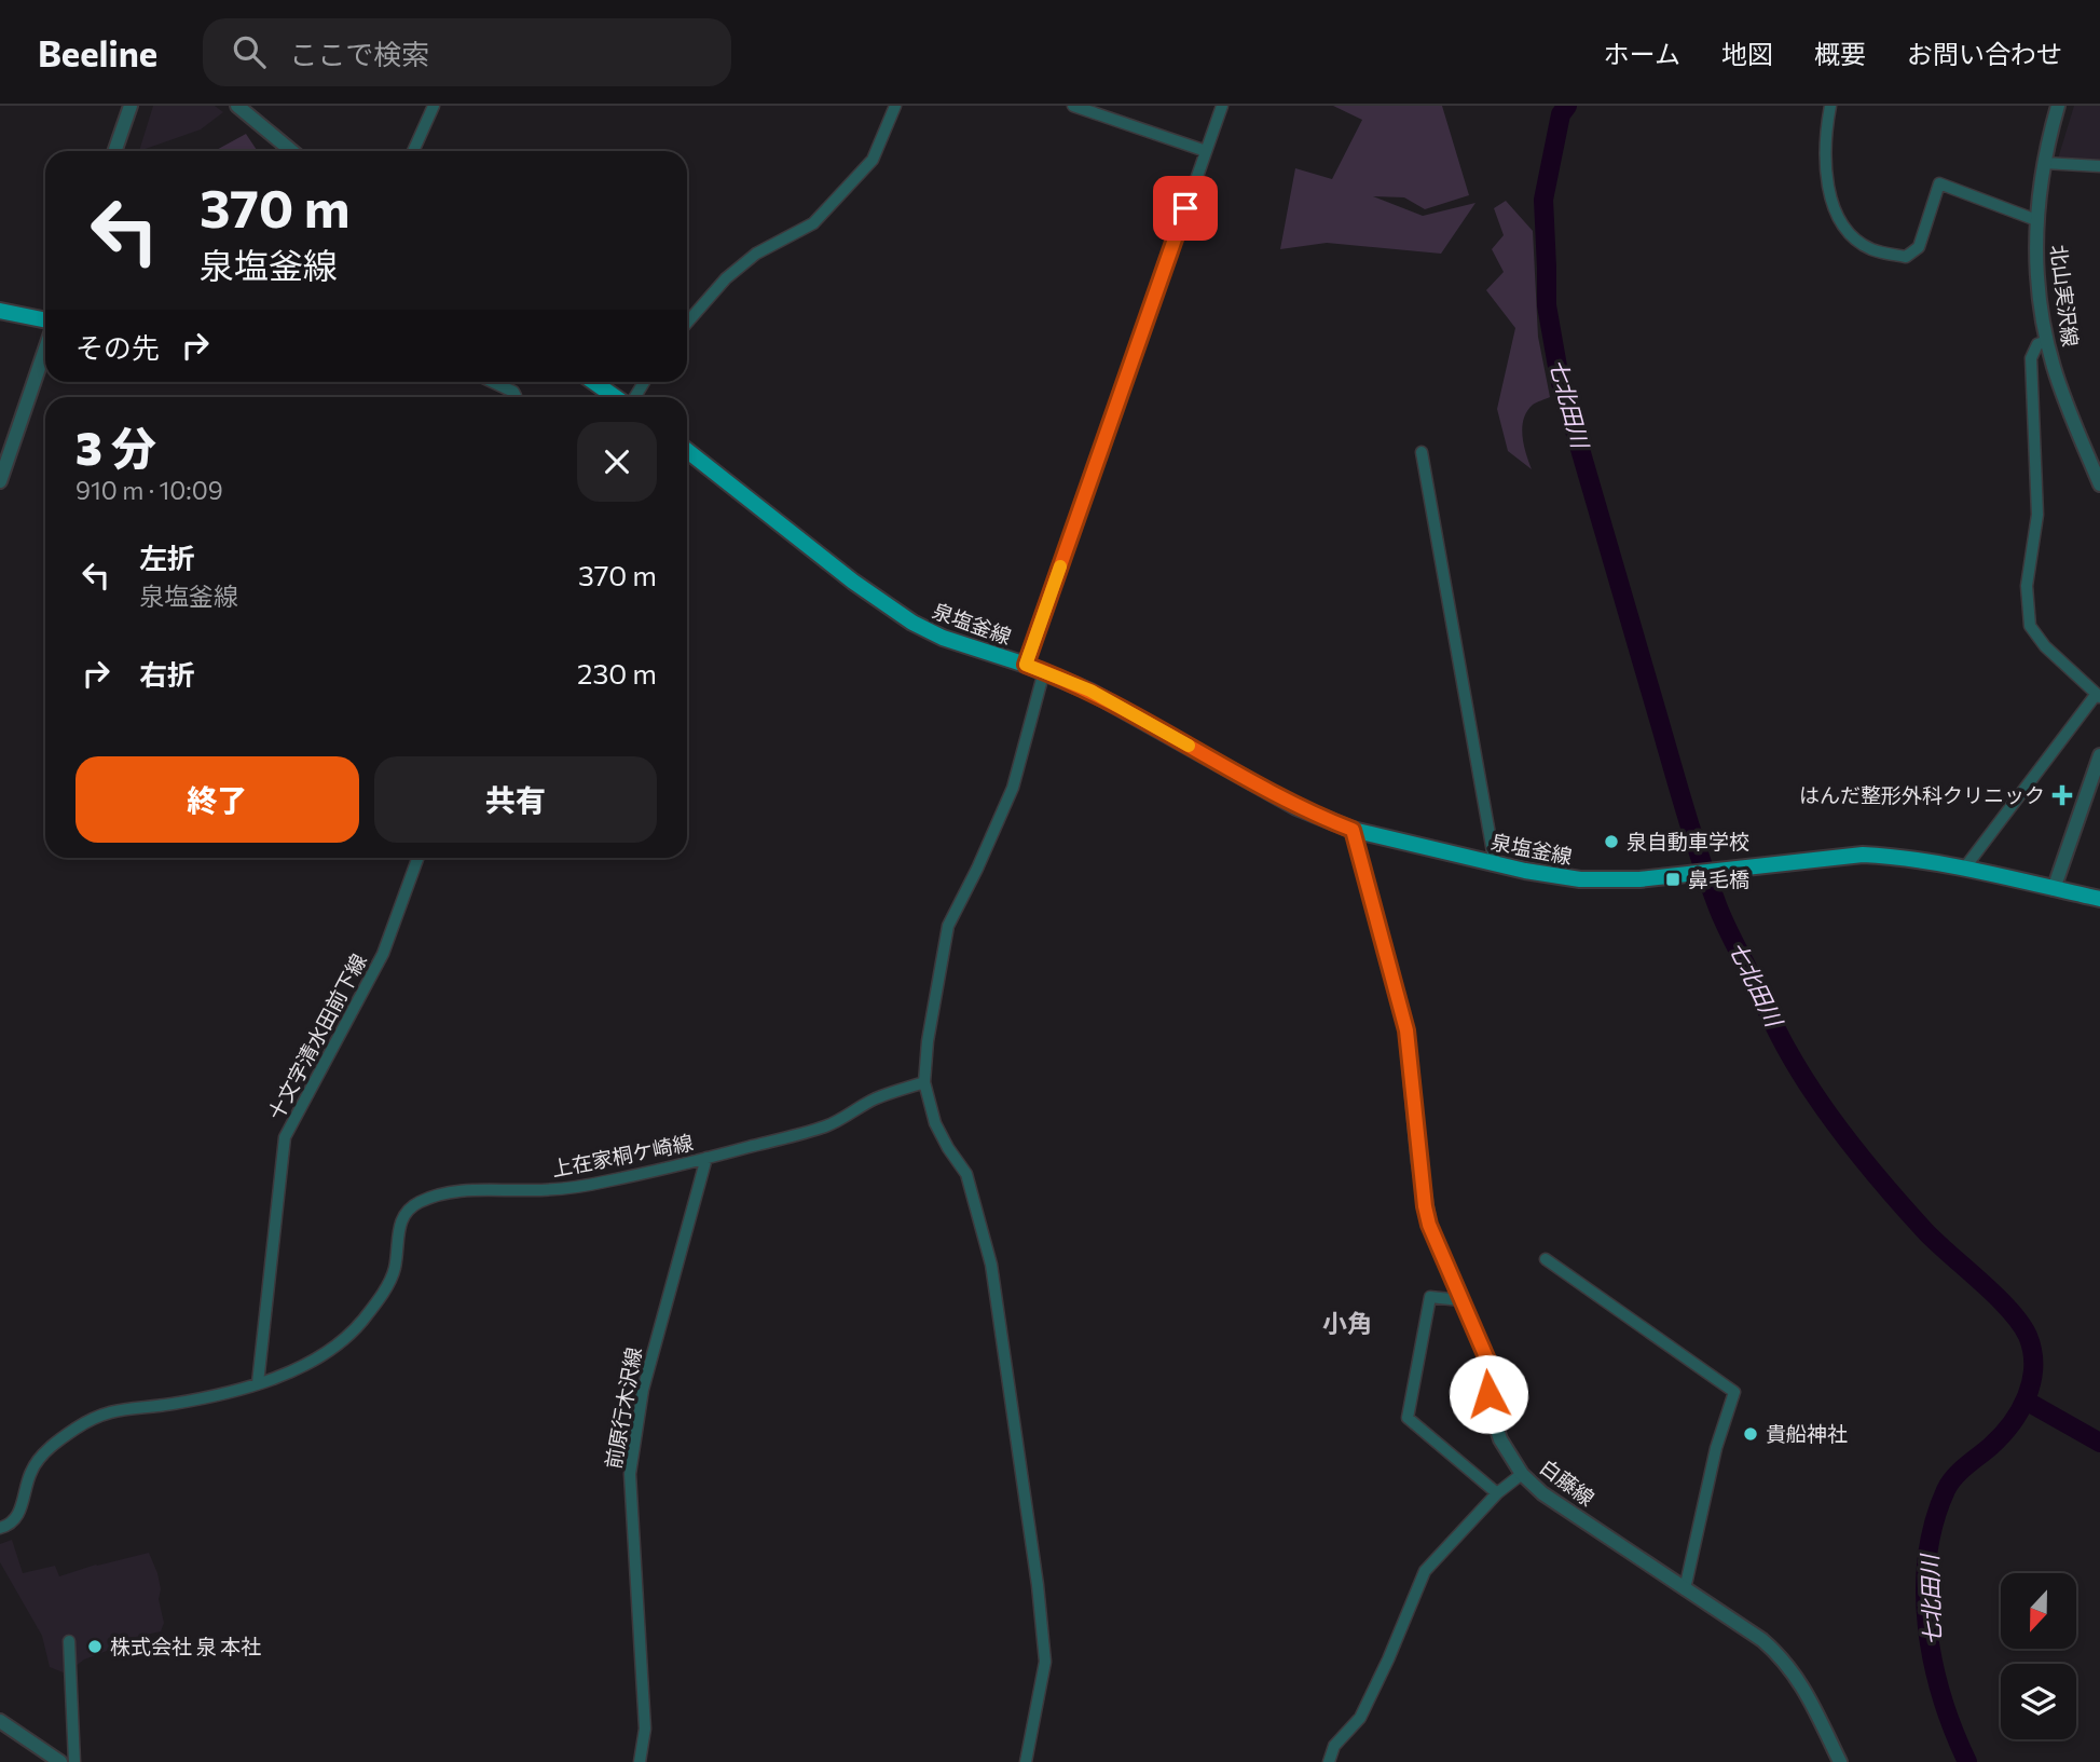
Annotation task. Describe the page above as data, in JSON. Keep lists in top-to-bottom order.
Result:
{
  "streets": {
    "main road": ["泉塩釜線"],
    "street": [
      "北山実沢線",
      "十文字清水田前下線",
      "上在家桐ケ崎線",
      "前原行木沢線",
      "白藤線"
    ]
  },
  "crossings": [
    ["泉塩釜線", "白藤線"],
    ["十文字清水田前下線", "上在家桐ケ崎線"],
    ["上在家桐ケ崎線", "前原行木沢線"]
  ],
  "districts": ["小角"],
  "water": ["七北田川"],
  "places": {
    "health": ["はんだ整形外科クリニック"],
    "other": ["泉自動車学校", "貴船神社", "株式会社 泉 本社"],
    "transit": ["鼻毛橋"]
  },
  "north": "bottom",
  "page": {
    "header": "Beeline",
    "search": "ここで検索",
    "nav": [
      "ホーム",
      "地図",
      "概要",
      "お問い合わせ"
    ],
    "turn": ["370 m", "泉塩釜線"],
    "then": "その先",
    "heading": ["3 分", "910 m · 10:09"],
    "list": [
      {
        "name": "左折",
        "note": "泉塩釜線",
        "value": "370 m"
      },
      {
        "name": "右折",
        "value": "230 m"
      }
    ],
    "buttons": ["終了", "共有"]
  }
}
